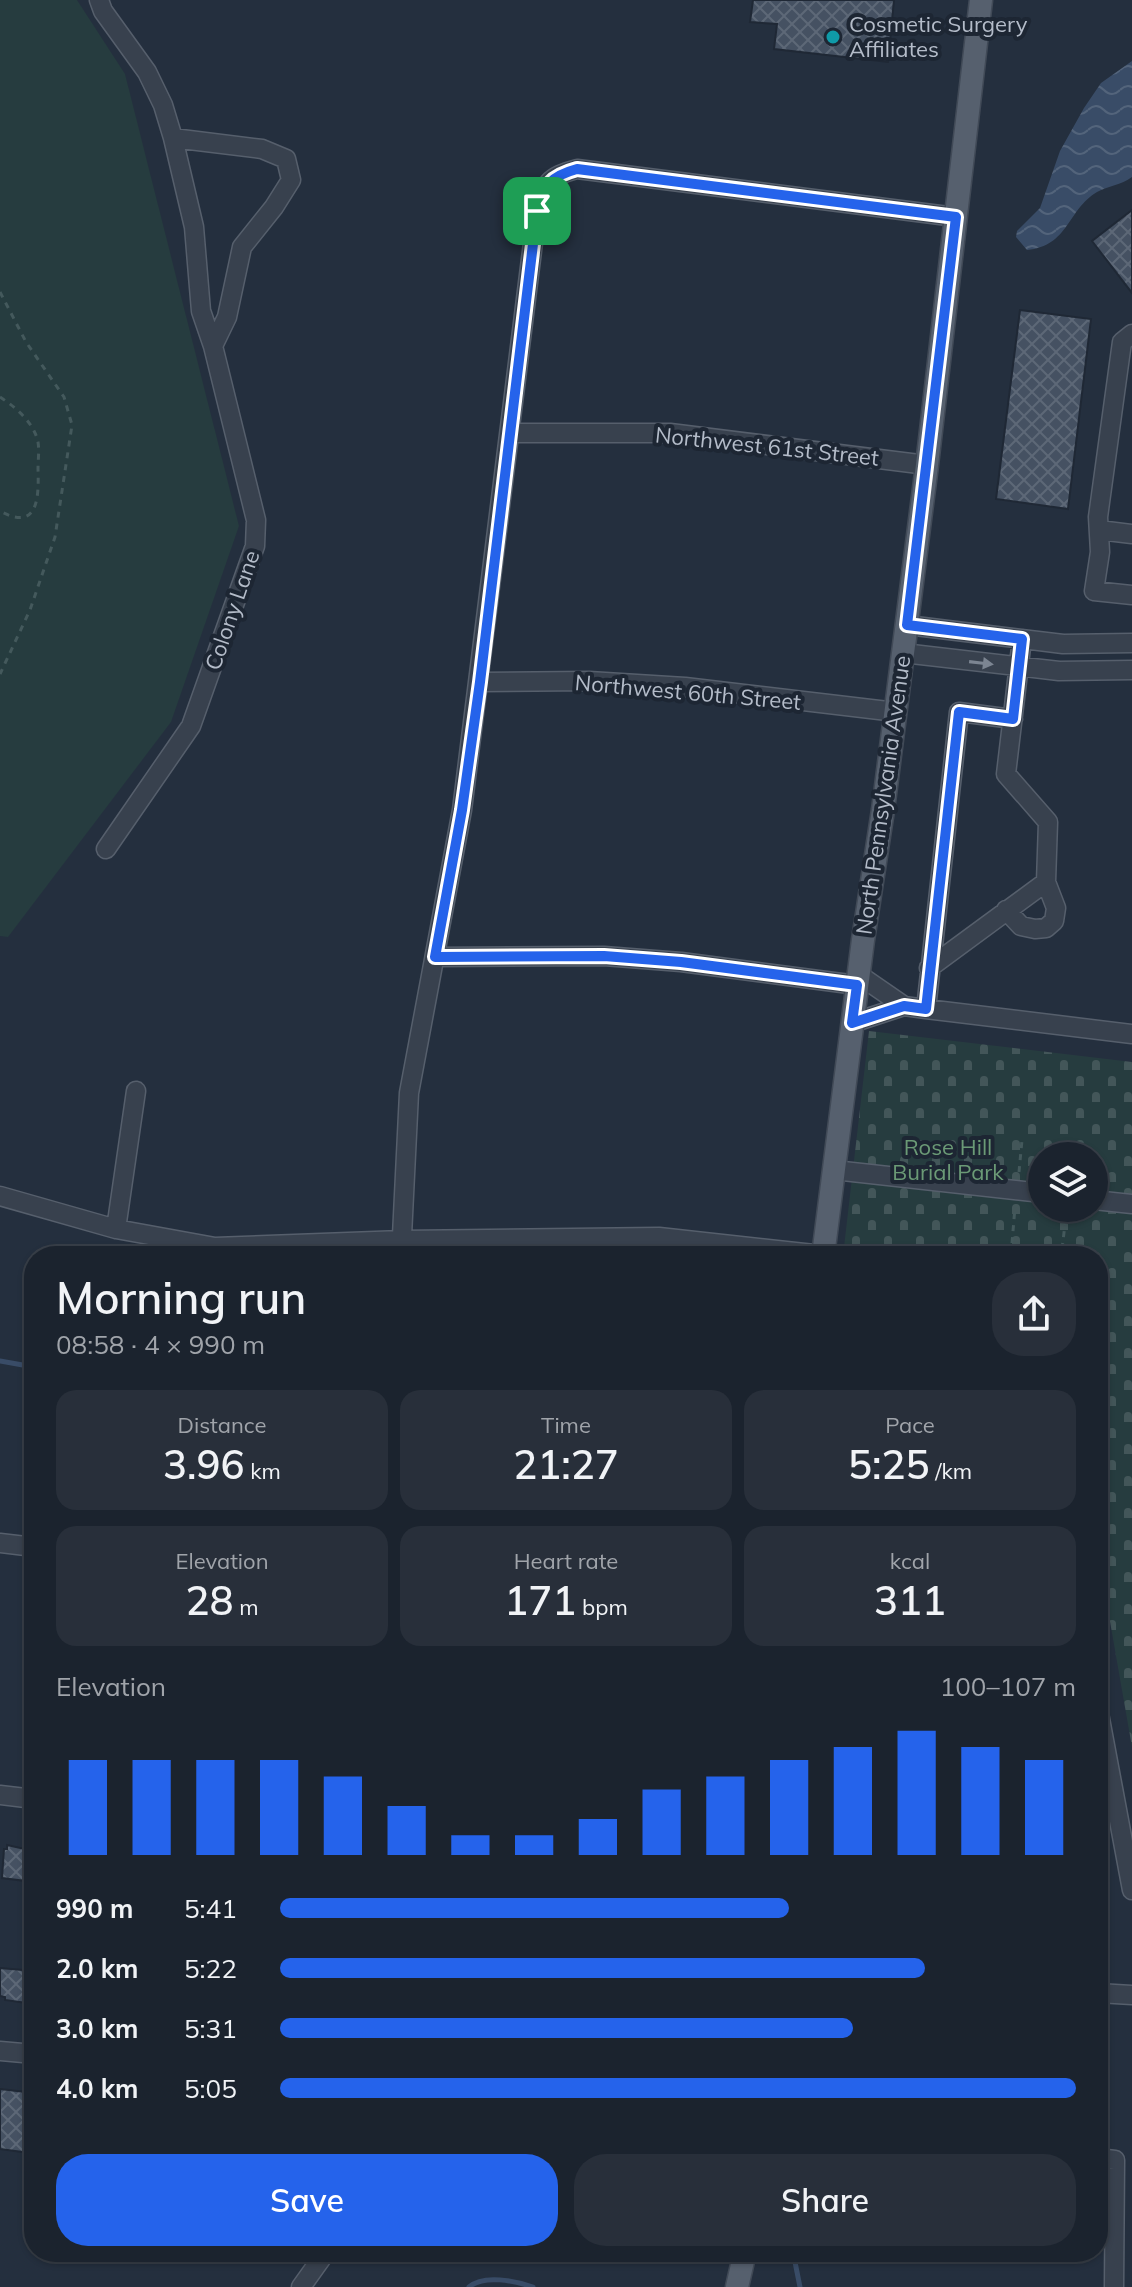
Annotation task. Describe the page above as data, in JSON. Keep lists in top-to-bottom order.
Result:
{
  "streets": {
    "main road": ["North Pennsylvania Avenue"],
    "street": ["Northwest 61st Street", "Colony Lane", "Northwest 60th Street"]
  },
  "crossings": [
    ["Northwest 61st Street", "North Pennsylvania Avenue"],
    ["Northwest 60th Street", "North Pennsylvania Avenue"]
  ],
  "parks": ["Rose Hill Burial Park"],
  "places": ["Cosmetic Surgery Affiliates"],
  "page": {
    "heading": ["Morning run", "08:58 · 4 × 990 m"],
    "stats": [
      ["Distance", "3.96 km"],
      ["Time", "21:27"],
      ["Pace", "5:25 /km"],
      ["Elevation", "28 m"],
      ["Heart rate", "171 bpm"],
      ["kcal", "311"]
    ],
    "chart": ["Elevation", "100–107 m"],
    "list": [
      {
        "name": "990 m",
        "note": "5:41"
      },
      {
        "name": "2.0 km",
        "note": "5:22"
      },
      {
        "name": "3.0 km",
        "note": "5:31"
      },
      {
        "name": "4.0 km",
        "note": "5:05"
      }
    ],
    "buttons": ["Save", "Share"]
  }
}
